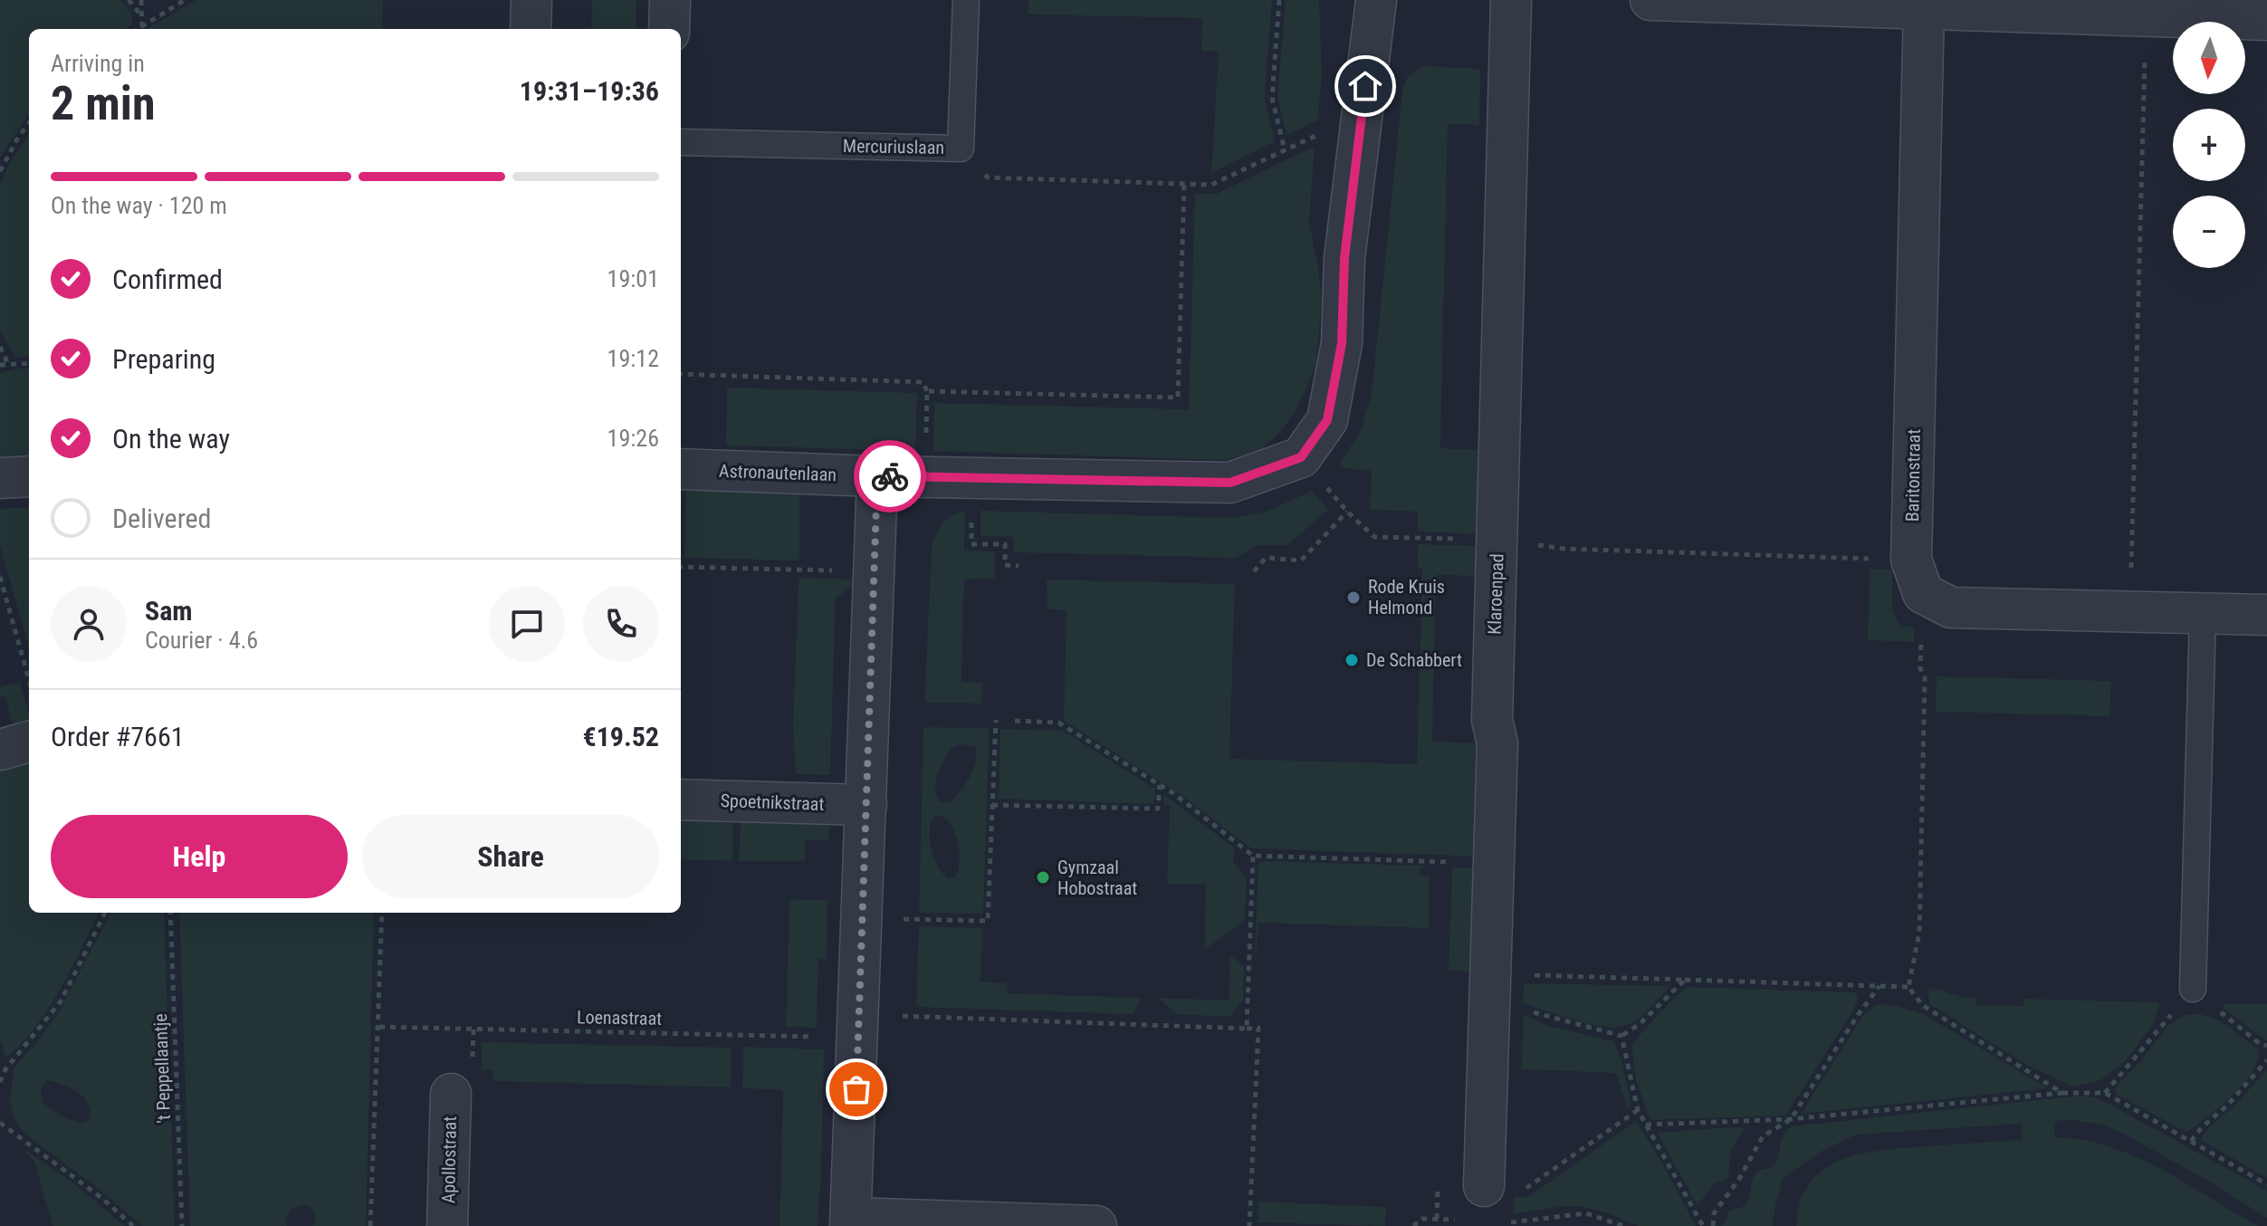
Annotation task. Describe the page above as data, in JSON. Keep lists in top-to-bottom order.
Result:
{
  "streets": {
    "street": [
      "Astronautenlaan",
      "Baritonstraat",
      "Klaroenpad",
      "Spoetnikstraat",
      "Apollostraat"
    ],
    "lane": ["Mercuriuslaan"],
    "path": ["Loenastraat", "'t Peppellaantje"]
  },
  "places": ["Rode Kruis Helmond", "De Schabbert", "Gymzaal Hobostraat"],
  "north": "bottom",
  "page": {
    "map_buttons": ["+", "−"],
    "heading": ["2 min", "Arriving in", "19:31–19:36"],
    "panel": [
      "Sam",
      "Courier · 4.6",
      "Order #7661",
      "€19.52"
    ],
    "bar": "On the way · 120 m",
    "list": [
      ["Confirmed", "19:01"],
      ["Preparing", "19:12"],
      ["On the way", "19:26"],
      "Delivered"
    ],
    "buttons": ["Help", "Share"]
  }
}
